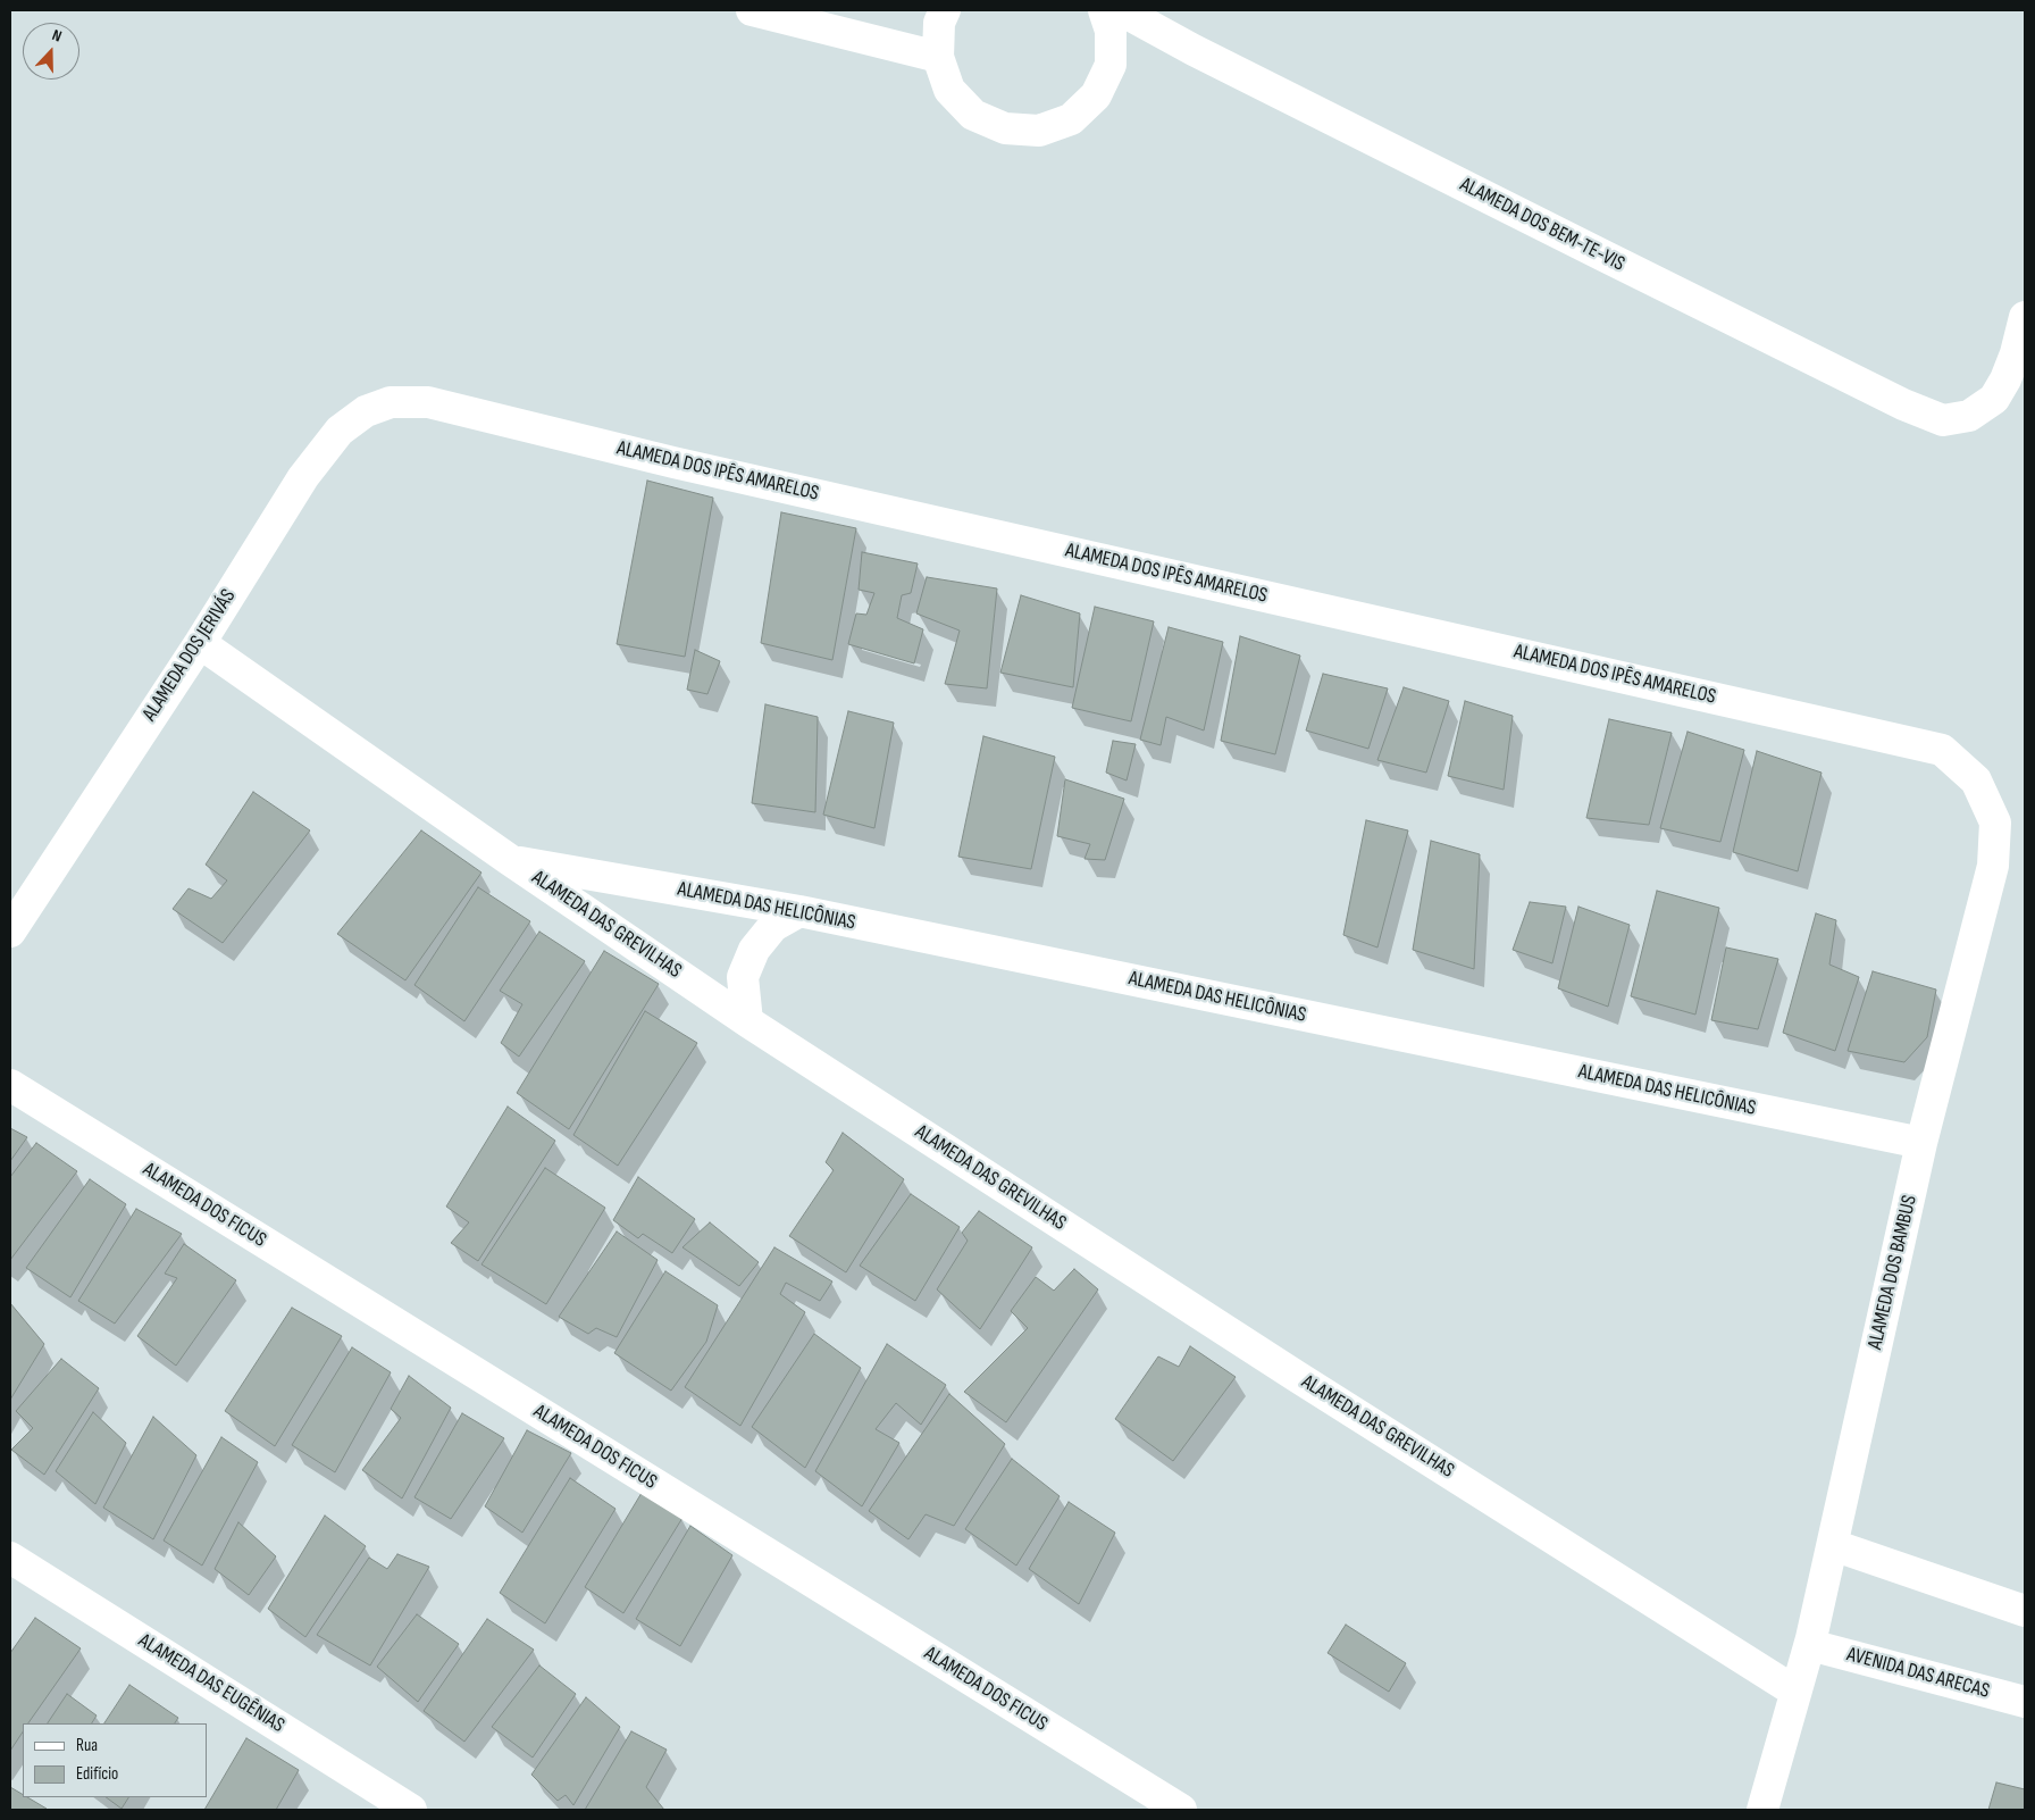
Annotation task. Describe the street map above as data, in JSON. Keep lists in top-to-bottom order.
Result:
{
  "streets": {
    "street": [
      "ALAMEDA DOS BEM-TE-VIS",
      "ALAMEDA DOS IPÊS AMARELOS",
      "ALAMEDA DOS JERIVÁS",
      "ALAMEDA DAS HELICÔNIAS",
      "ALAMEDA DAS GREVILHAS",
      "ALAMEDA DOS FICUS",
      "ALAMEDA DOS BAMBUS",
      "AVENIDA DAS ARECAS",
      "ALAMEDA DAS EUGÊNIAS"
    ]
  },
  "crossings": [
    ["ALAMEDA DOS IPÊS AMARELOS", "ALAMEDA DOS JERIVÁS"],
    ["ALAMEDA DOS IPÊS AMARELOS", "ALAMEDA DOS BAMBUS"],
    ["ALAMEDA DOS JERIVÁS", "ALAMEDA DAS GREVILHAS"],
    ["ALAMEDA DAS HELICÔNIAS", "ALAMEDA DAS GREVILHAS"],
    ["ALAMEDA DAS HELICÔNIAS", "ALAMEDA DOS BAMBUS"],
    ["ALAMEDA DAS GREVILHAS", "ALAMEDA DOS BAMBUS"],
    ["ALAMEDA DOS BAMBUS", "AVENIDA DAS ARECAS"]
  ],
  "legend": ["Rua", "Edifício"],
  "north": "top"
}
